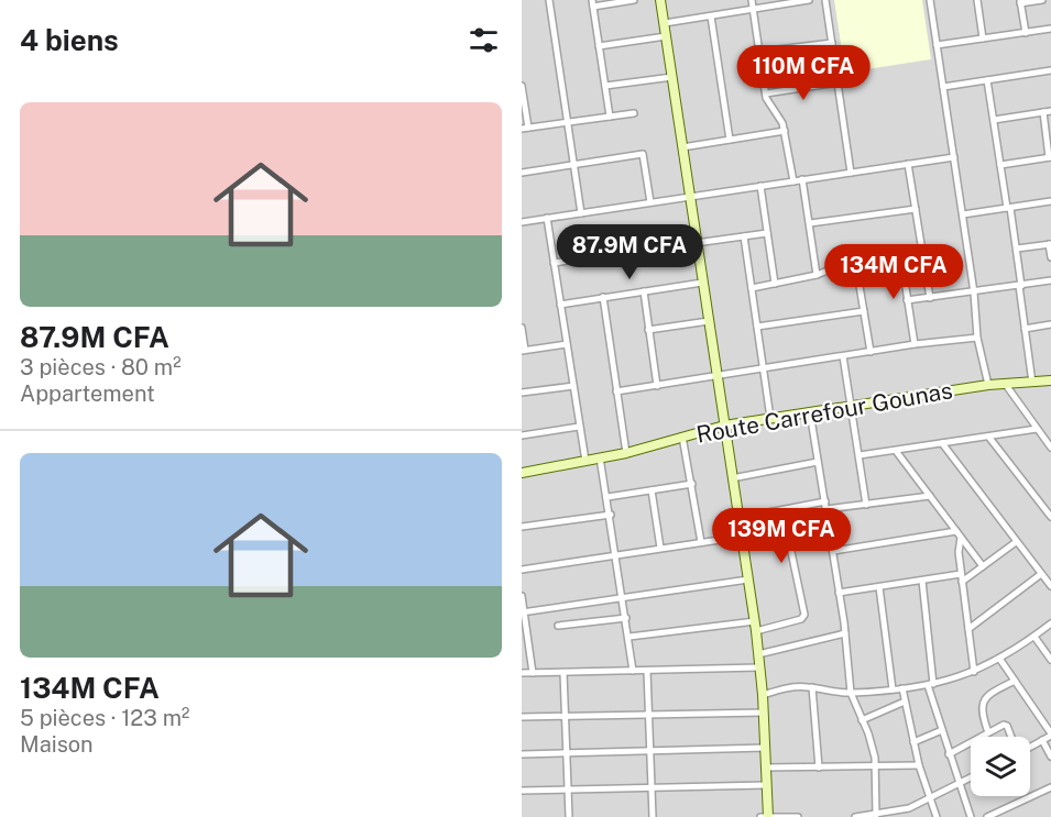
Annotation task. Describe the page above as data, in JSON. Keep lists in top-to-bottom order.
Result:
{
  "streets": {
    "main road": ["Route Carrefour Gounas"]
  },
  "page": {
    "heading": "4 biens",
    "price": [
      "110M CFA",
      "87.9M CFA",
      "134M CFA",
      "139M CFA"
    ],
    "list": [
      {
        "name": "87.9M CFA",
        "note": "3 pièces · 80 m² · Appartement"
      },
      {
        "name": "134M CFA",
        "note": "5 pièces · 123 m² · Maison"
      }
    ]
  }
}
